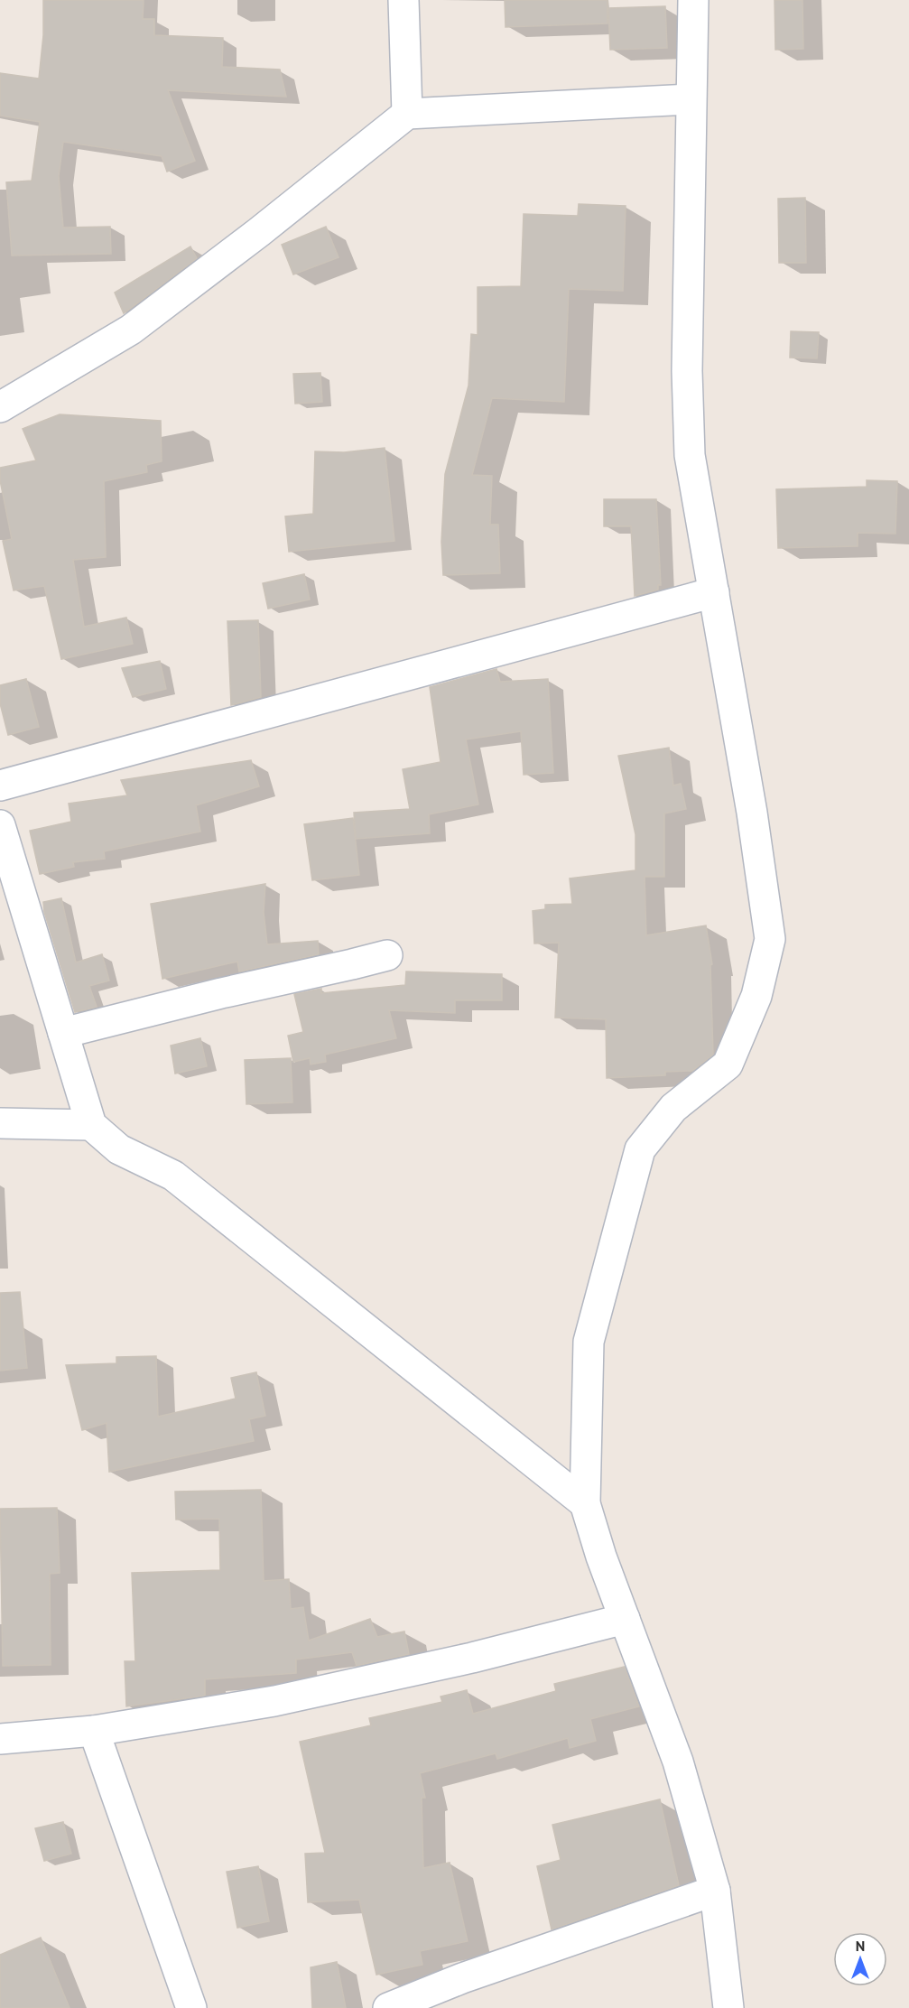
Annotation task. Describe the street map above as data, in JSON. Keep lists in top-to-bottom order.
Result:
{
  "north": "top"
}
